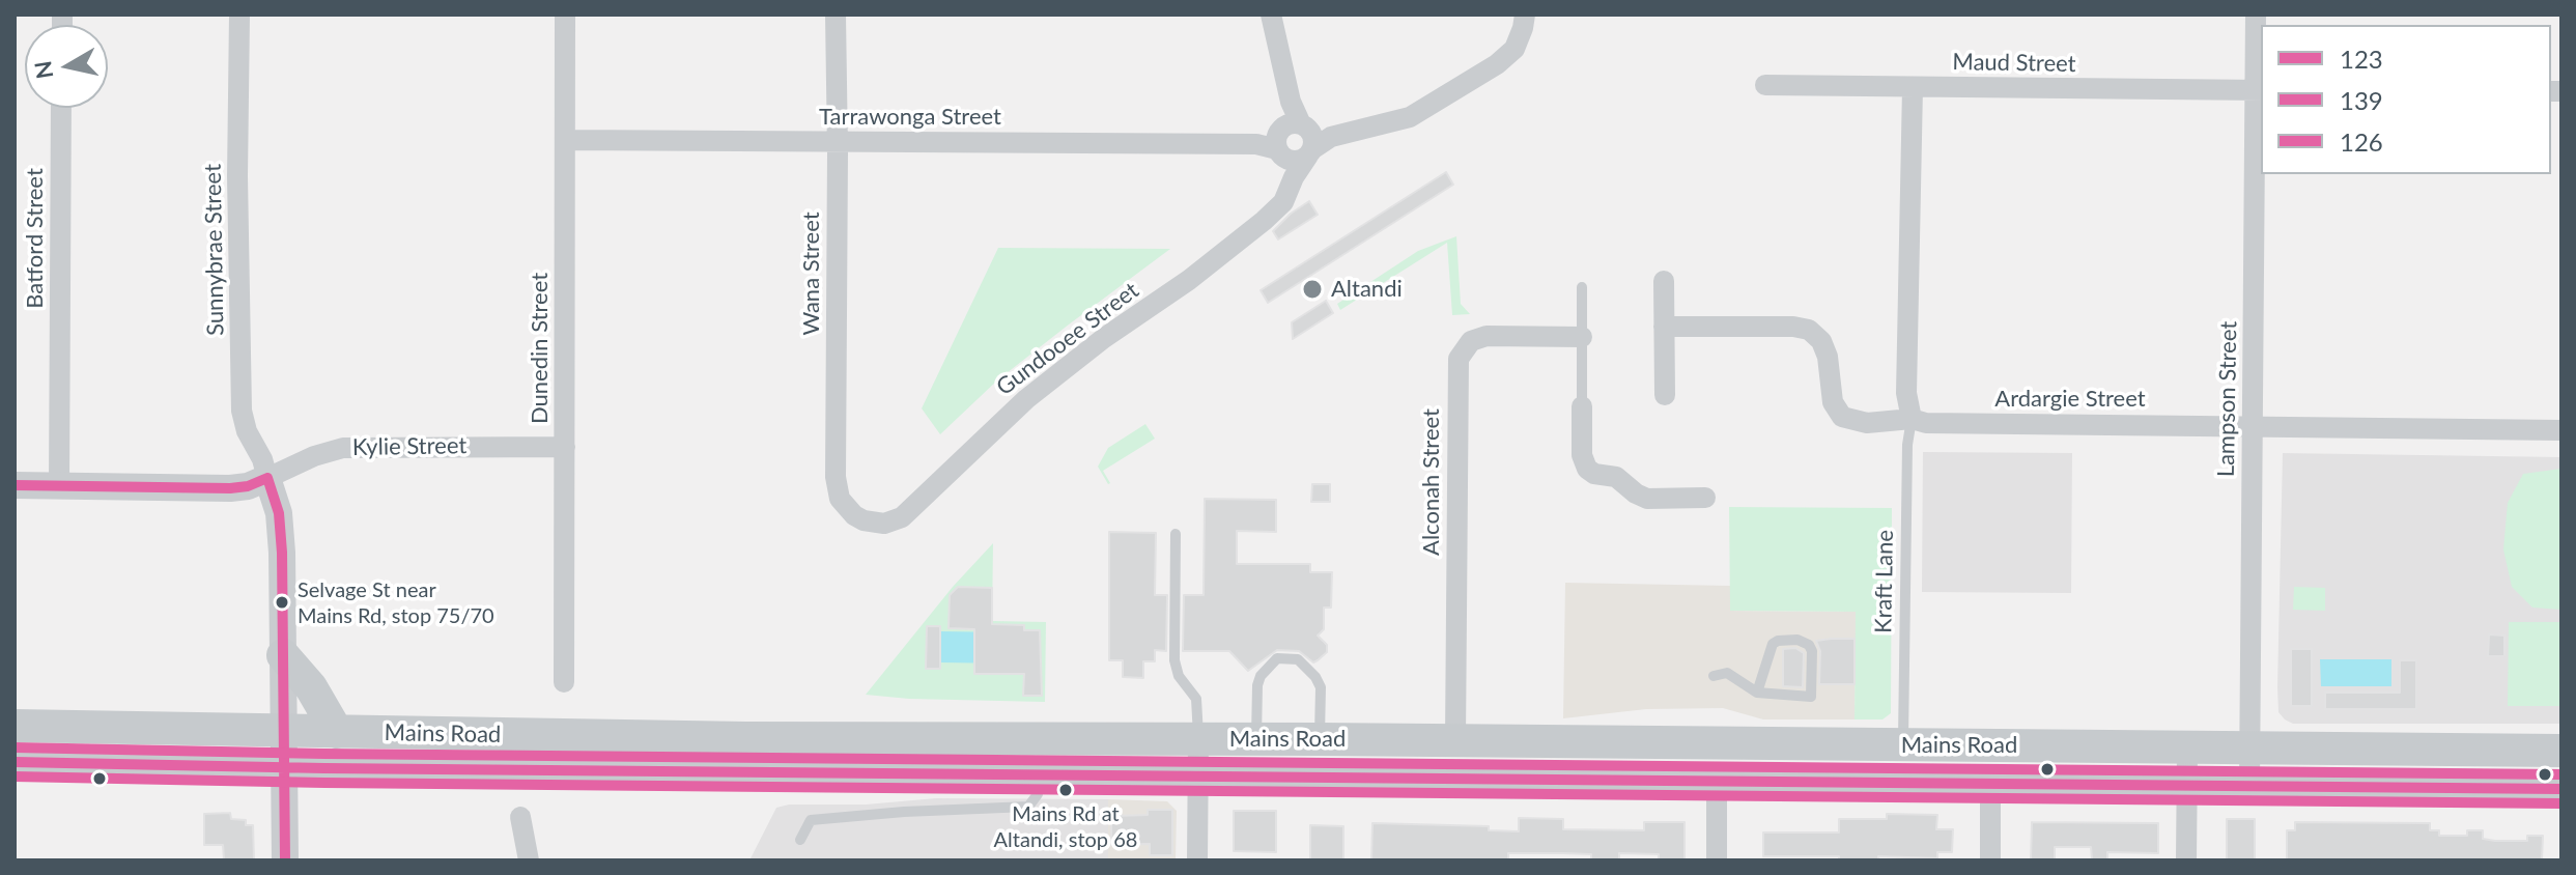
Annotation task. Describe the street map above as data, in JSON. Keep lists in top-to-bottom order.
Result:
{
  "streets": {
    "main road": ["Mains Road"],
    "street": [
      "Maud Street",
      "Tarrawonga Street",
      "Batford Street",
      "Sunnybrae Street",
      "Wana Street",
      "Gundooee Street",
      "Dunedin Street",
      "Ardargie Street",
      "Lampson Street",
      "Kylie Street",
      "Alconah Street"
    ],
    "lane": ["Kraft Lane"]
  },
  "crossings": [
    ["Maud Street", "Lampson Street"],
    ["Tarrawonga Street", "Wana Street"],
    ["Tarrawonga Street", "Gundooee Street"],
    ["Tarrawonga Street", "Dunedin Street"],
    ["Batford Street", "Kylie Street"],
    ["Sunnybrae Street", "Kylie Street"],
    ["Wana Street", "Gundooee Street"],
    ["Dunedin Street", "Kylie Street"],
    ["Ardargie Street", "Lampson Street"],
    ["Ardargie Street", "Kraft Lane"],
    ["Lampson Street", "Mains Road"],
    ["Alconah Street", "Mains Road"],
    ["Kraft Lane", "Mains Road"]
  ],
  "places": ["Altandi", "Selvage St near Mains Rd, stop 75/70", "Mains Rd at Altandi, stop 68"],
  "lines": ["transit line 123", "transit line 126", "transit line 139"],
  "legend": ["123", "139", "126"],
  "north": "left"
}
